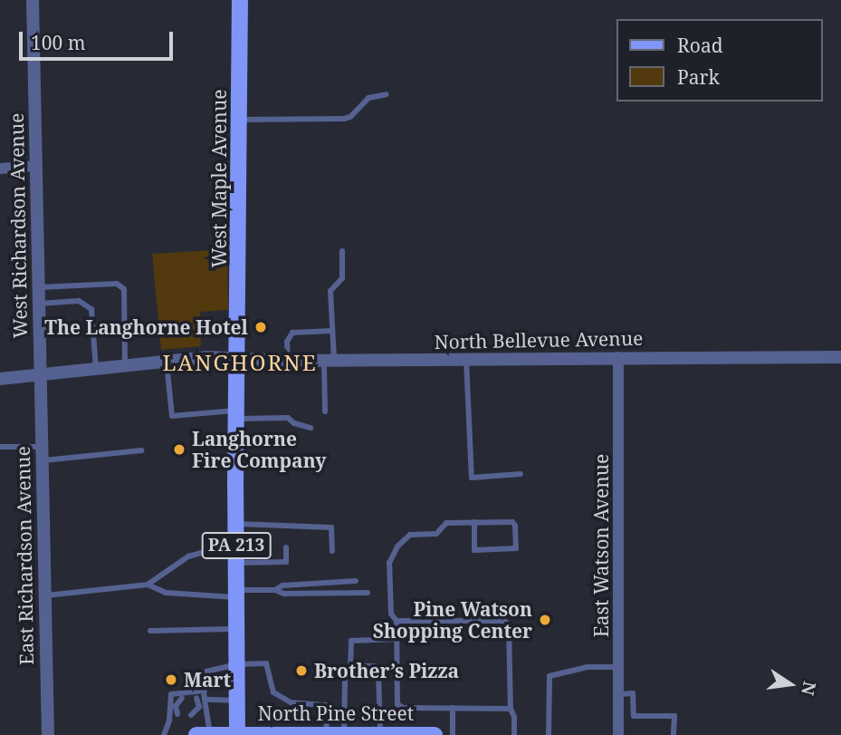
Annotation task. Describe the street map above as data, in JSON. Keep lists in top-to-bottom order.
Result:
{
  "streets": {
    "main road": ["West Maple Avenue", "PA 213", "North Pine Street"],
    "street": [
      "West Richardson Avenue",
      "North Bellevue Avenue",
      "East Watson Avenue",
      "East Richardson Avenue"
    ]
  },
  "crossings": [
    ["West Maple Avenue", "North Bellevue Avenue"],
    ["West Maple Avenue", "PA 213"],
    ["West Richardson Avenue", "North Bellevue Avenue"],
    ["West Richardson Avenue", "East Richardson Avenue"],
    ["North Bellevue Avenue", "PA 213"],
    ["North Bellevue Avenue", "East Watson Avenue"],
    ["North Bellevue Avenue", "East Richardson Avenue"],
    ["PA 213", "North Pine Street"]
  ],
  "districts": ["LANGHORNE"],
  "places": [
    "The Langhorne Hotel",
    "Langhorne Fire Company",
    "Pine Watson Shopping Center",
    "Brother’s Pizza",
    "Mart"
  ],
  "legend": ["Road", "Park"],
  "scale_bar": "100 m",
  "north": "right"
}
